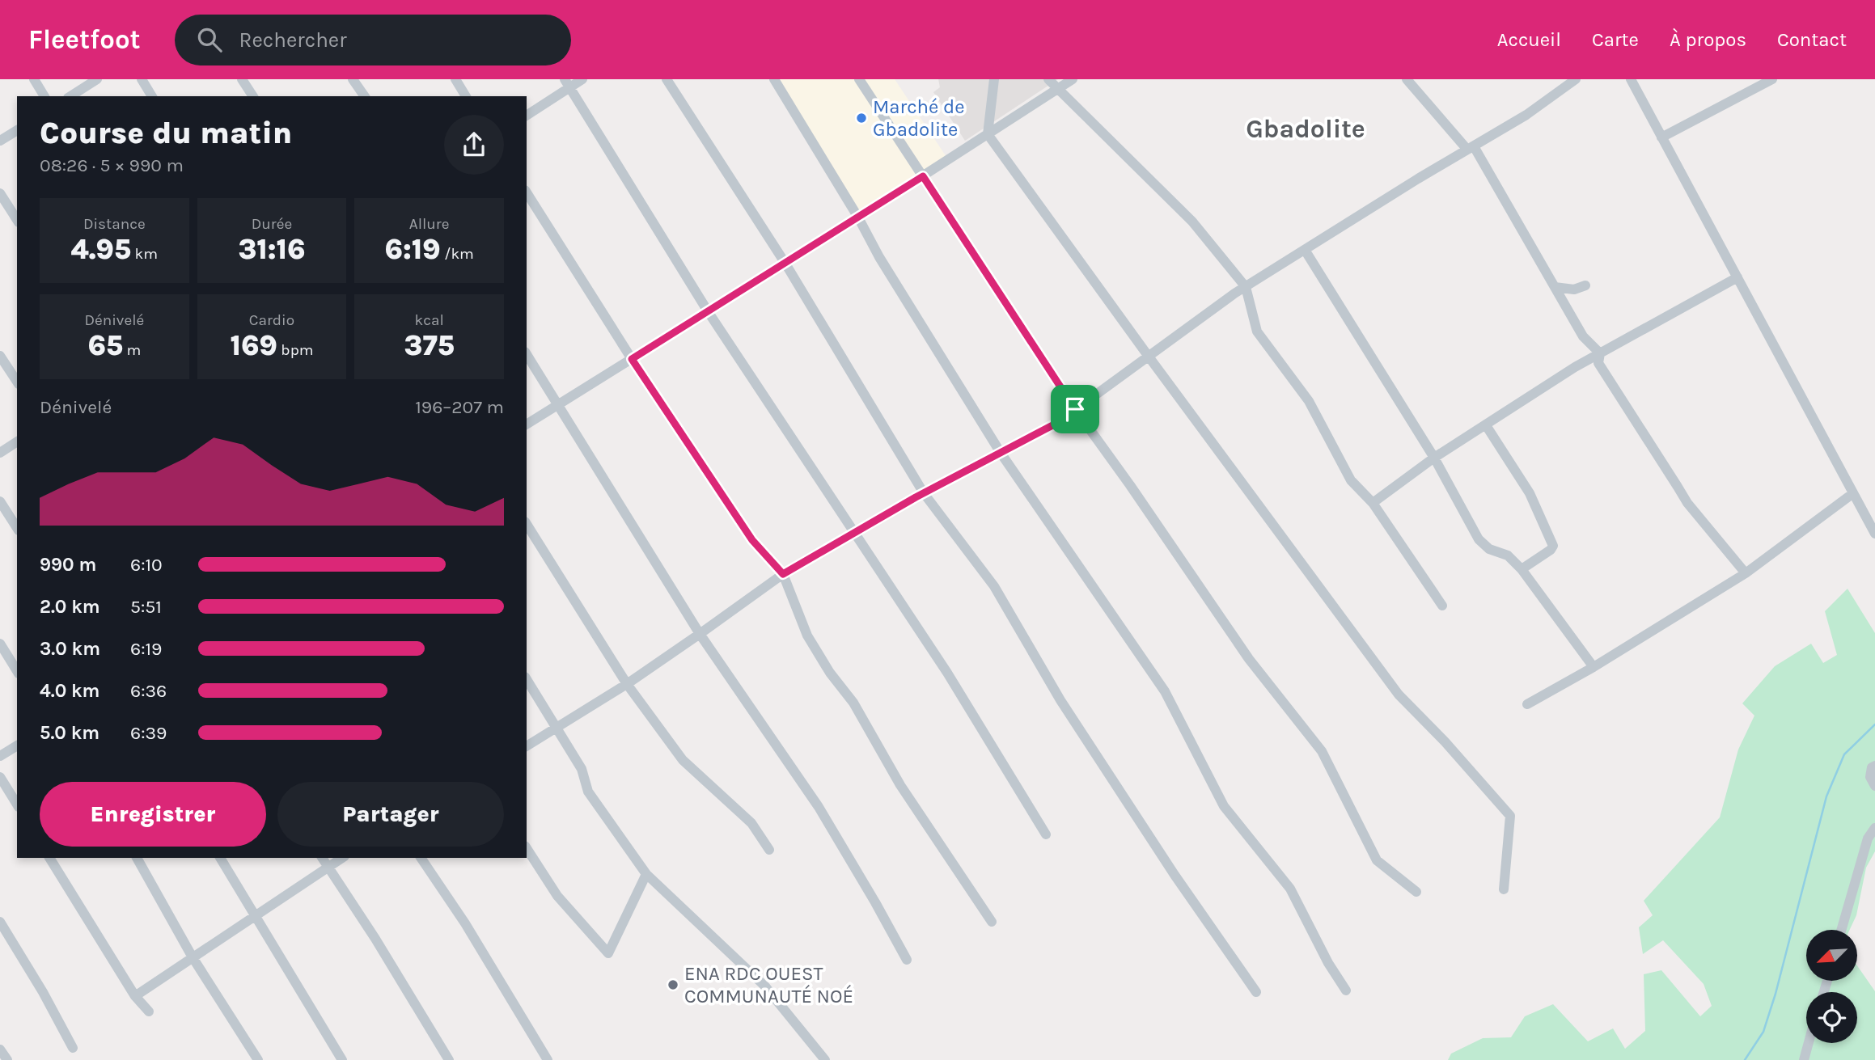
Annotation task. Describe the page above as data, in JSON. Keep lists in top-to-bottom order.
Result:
{
  "districts": ["Gbadolite"],
  "places": ["Marché de Gbadolite", "ENA RDC OUEST COMMUNAUTÉ NOÉ"],
  "north": "bottom left",
  "page": {
    "header": "Fleetfoot",
    "search": "Rechercher",
    "nav": [
      "Accueil",
      "Carte",
      "À propos",
      "Contact"
    ],
    "heading": ["Course du matin", "08:26 · 5 × 990 m"],
    "stats": [
      ["Distance", "4.95 km"],
      ["Durée", "31:16"],
      ["Allure", "6:19 /km"],
      ["Dénivelé", "65 m"],
      ["Cardio", "169 bpm"],
      ["kcal", "375"]
    ],
    "chart": ["Dénivelé", "196–207 m"],
    "list": [
      {
        "name": "990 m",
        "note": "6:10"
      },
      {
        "name": "2.0 km",
        "note": "5:51"
      },
      {
        "name": "3.0 km",
        "note": "6:19"
      },
      {
        "name": "4.0 km",
        "note": "6:36"
      },
      {
        "name": "5.0 km",
        "note": "6:39"
      }
    ],
    "buttons": ["Enregistrer", "Partager"]
  }
}
